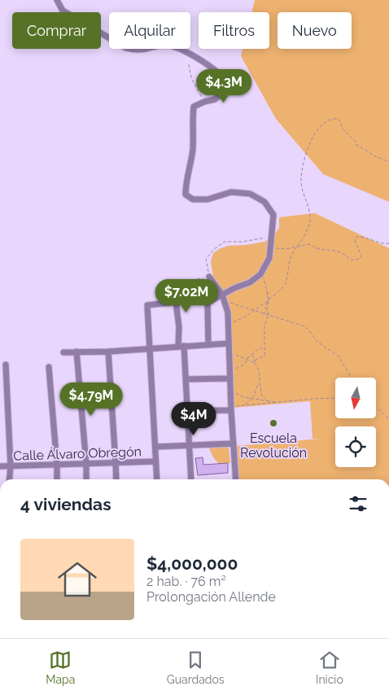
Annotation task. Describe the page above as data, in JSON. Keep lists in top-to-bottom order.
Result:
{
  "streets": {
    "street": ["Calle Álvaro Obregón"]
  },
  "places": ["Escuela Revolución"],
  "north": "bottom",
  "page": {
    "chip": [
      "Comprar",
      "Alquilar",
      "Filtros",
      "Nuevo"
    ],
    "price": [
      "$4.3M",
      "$7.02M",
      "$4.79M",
      "$4M"
    ],
    "heading": "4 viviendas",
    "list": [
      {
        "name": "$4,000,000",
        "note": "2 hab. · 76 m² · Prolongación Allende"
      }
    ],
    "tabs": ["Mapa", "Guardados", "Inicio"]
  }
}
